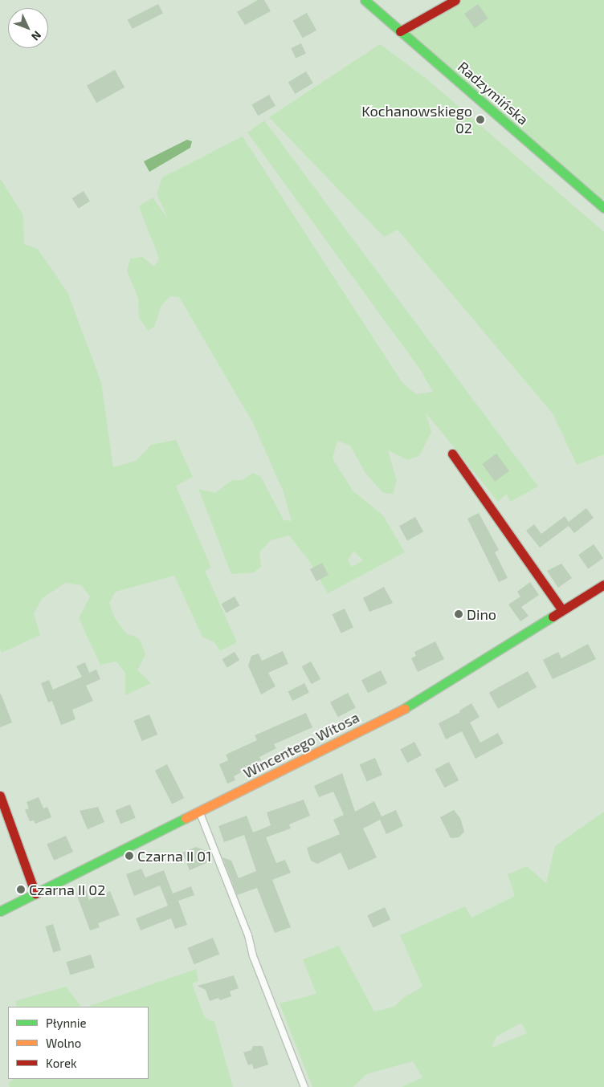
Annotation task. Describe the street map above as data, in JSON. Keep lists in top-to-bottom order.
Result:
{
  "streets": {
    "main road": ["Radzymińska", "Wincentego Witosa"]
  },
  "places": [
    "Kochanowskiego 02",
    "Dino",
    "Czarna II 01",
    "Czarna II 02"
  ],
  "legend": ["Płynnie", "Wolno", "Korek"],
  "north": "bottom right"
}
